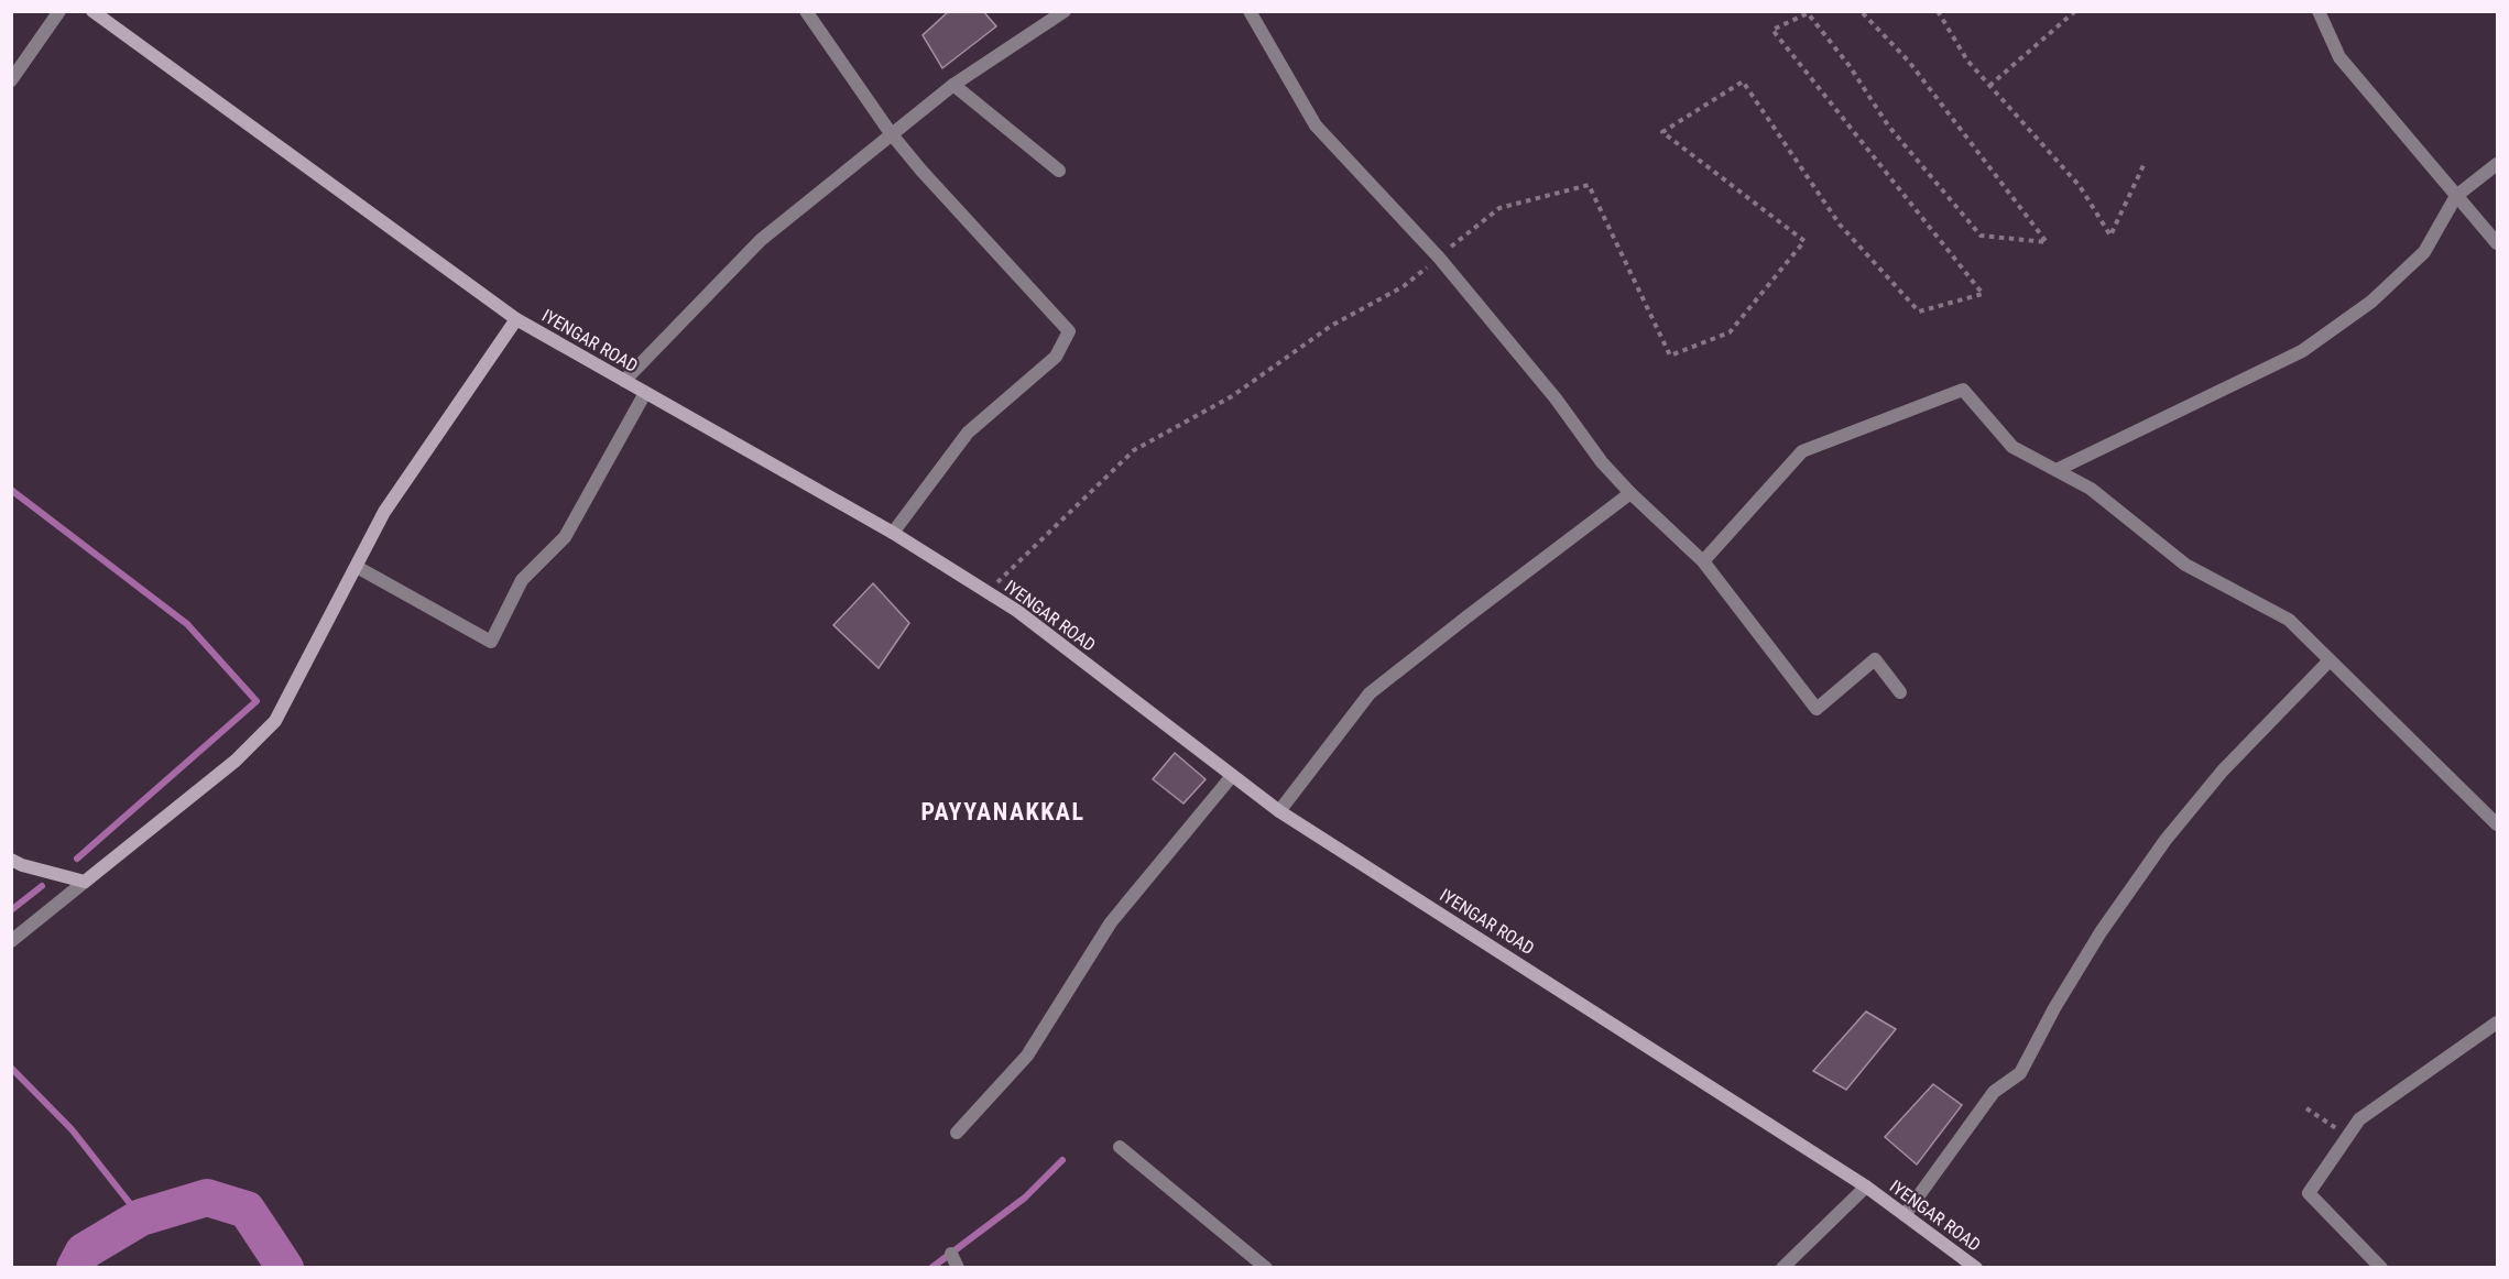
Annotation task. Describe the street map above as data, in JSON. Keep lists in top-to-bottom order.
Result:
{
  "streets": {
    "main road": ["IYENGAR ROAD"]
  },
  "districts": ["PAYYANAKKAL"]
}
